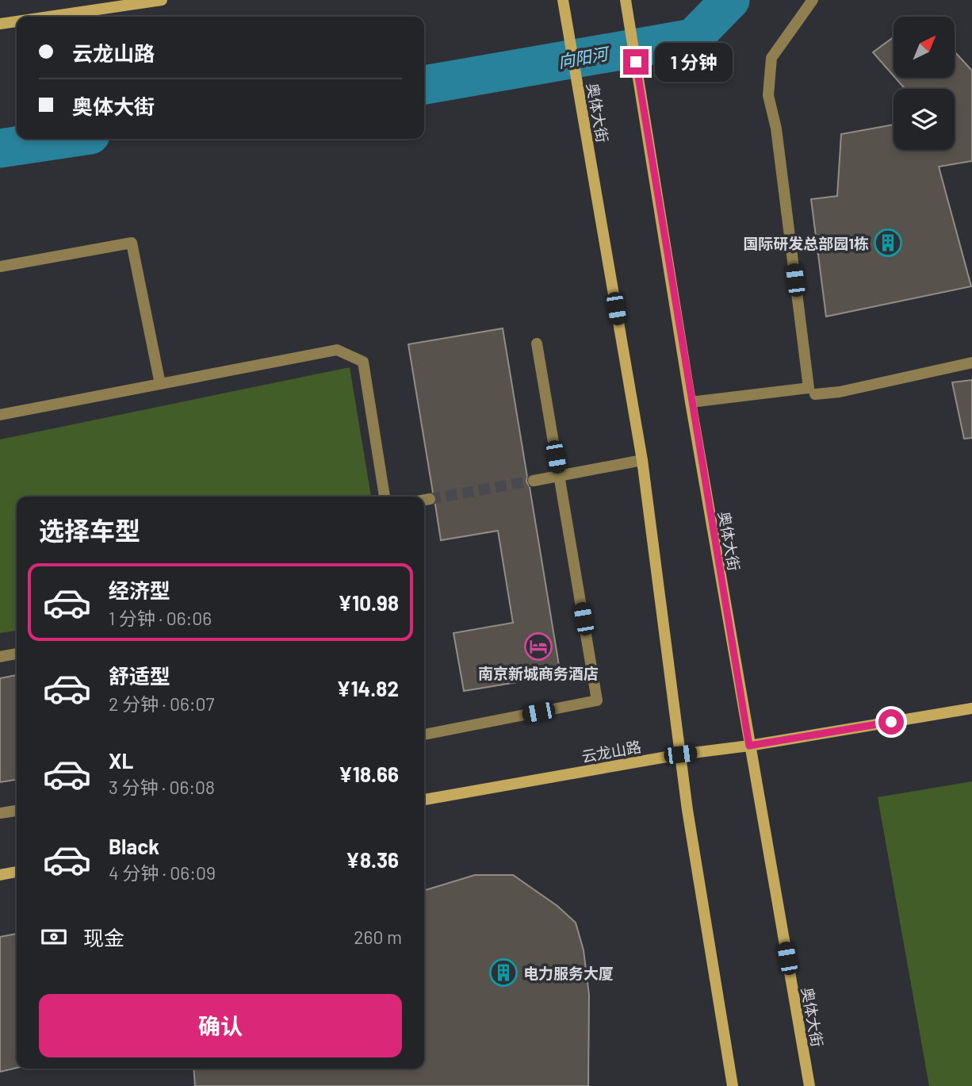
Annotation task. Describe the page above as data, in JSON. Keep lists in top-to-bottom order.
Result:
{
  "streets": {
    "main road": ["奥体大街", "云龙山路"]
  },
  "crossings": [
    ["奥体大街", "云龙山路"]
  ],
  "water": ["向阳河"],
  "places": {
    "building": ["国际研发总部园1栋", "电力服务大厦"],
    "hotel": ["南京新城商务酒店"]
  },
  "north": "top right",
  "page": {
    "banner": ["云龙山路", "奥体大街"],
    "bubble": "1 分钟",
    "heading": "选择车型",
    "list": [
      {
        "name": "经济型",
        "note": "1 分钟 · 06:06",
        "value": "¥10.98"
      },
      {
        "name": "舒适型",
        "note": "2 分钟 · 06:07",
        "value": "¥14.82"
      },
      {
        "name": "XL",
        "note": "3 分钟 · 06:08",
        "value": "¥18.66"
      },
      {
        "name": "Black",
        "note": "4 分钟 · 06:09",
        "value": "¥8.36"
      }
    ],
    "pay": ["现金", "260 m"],
    "buttons": "确认"
  }
}
